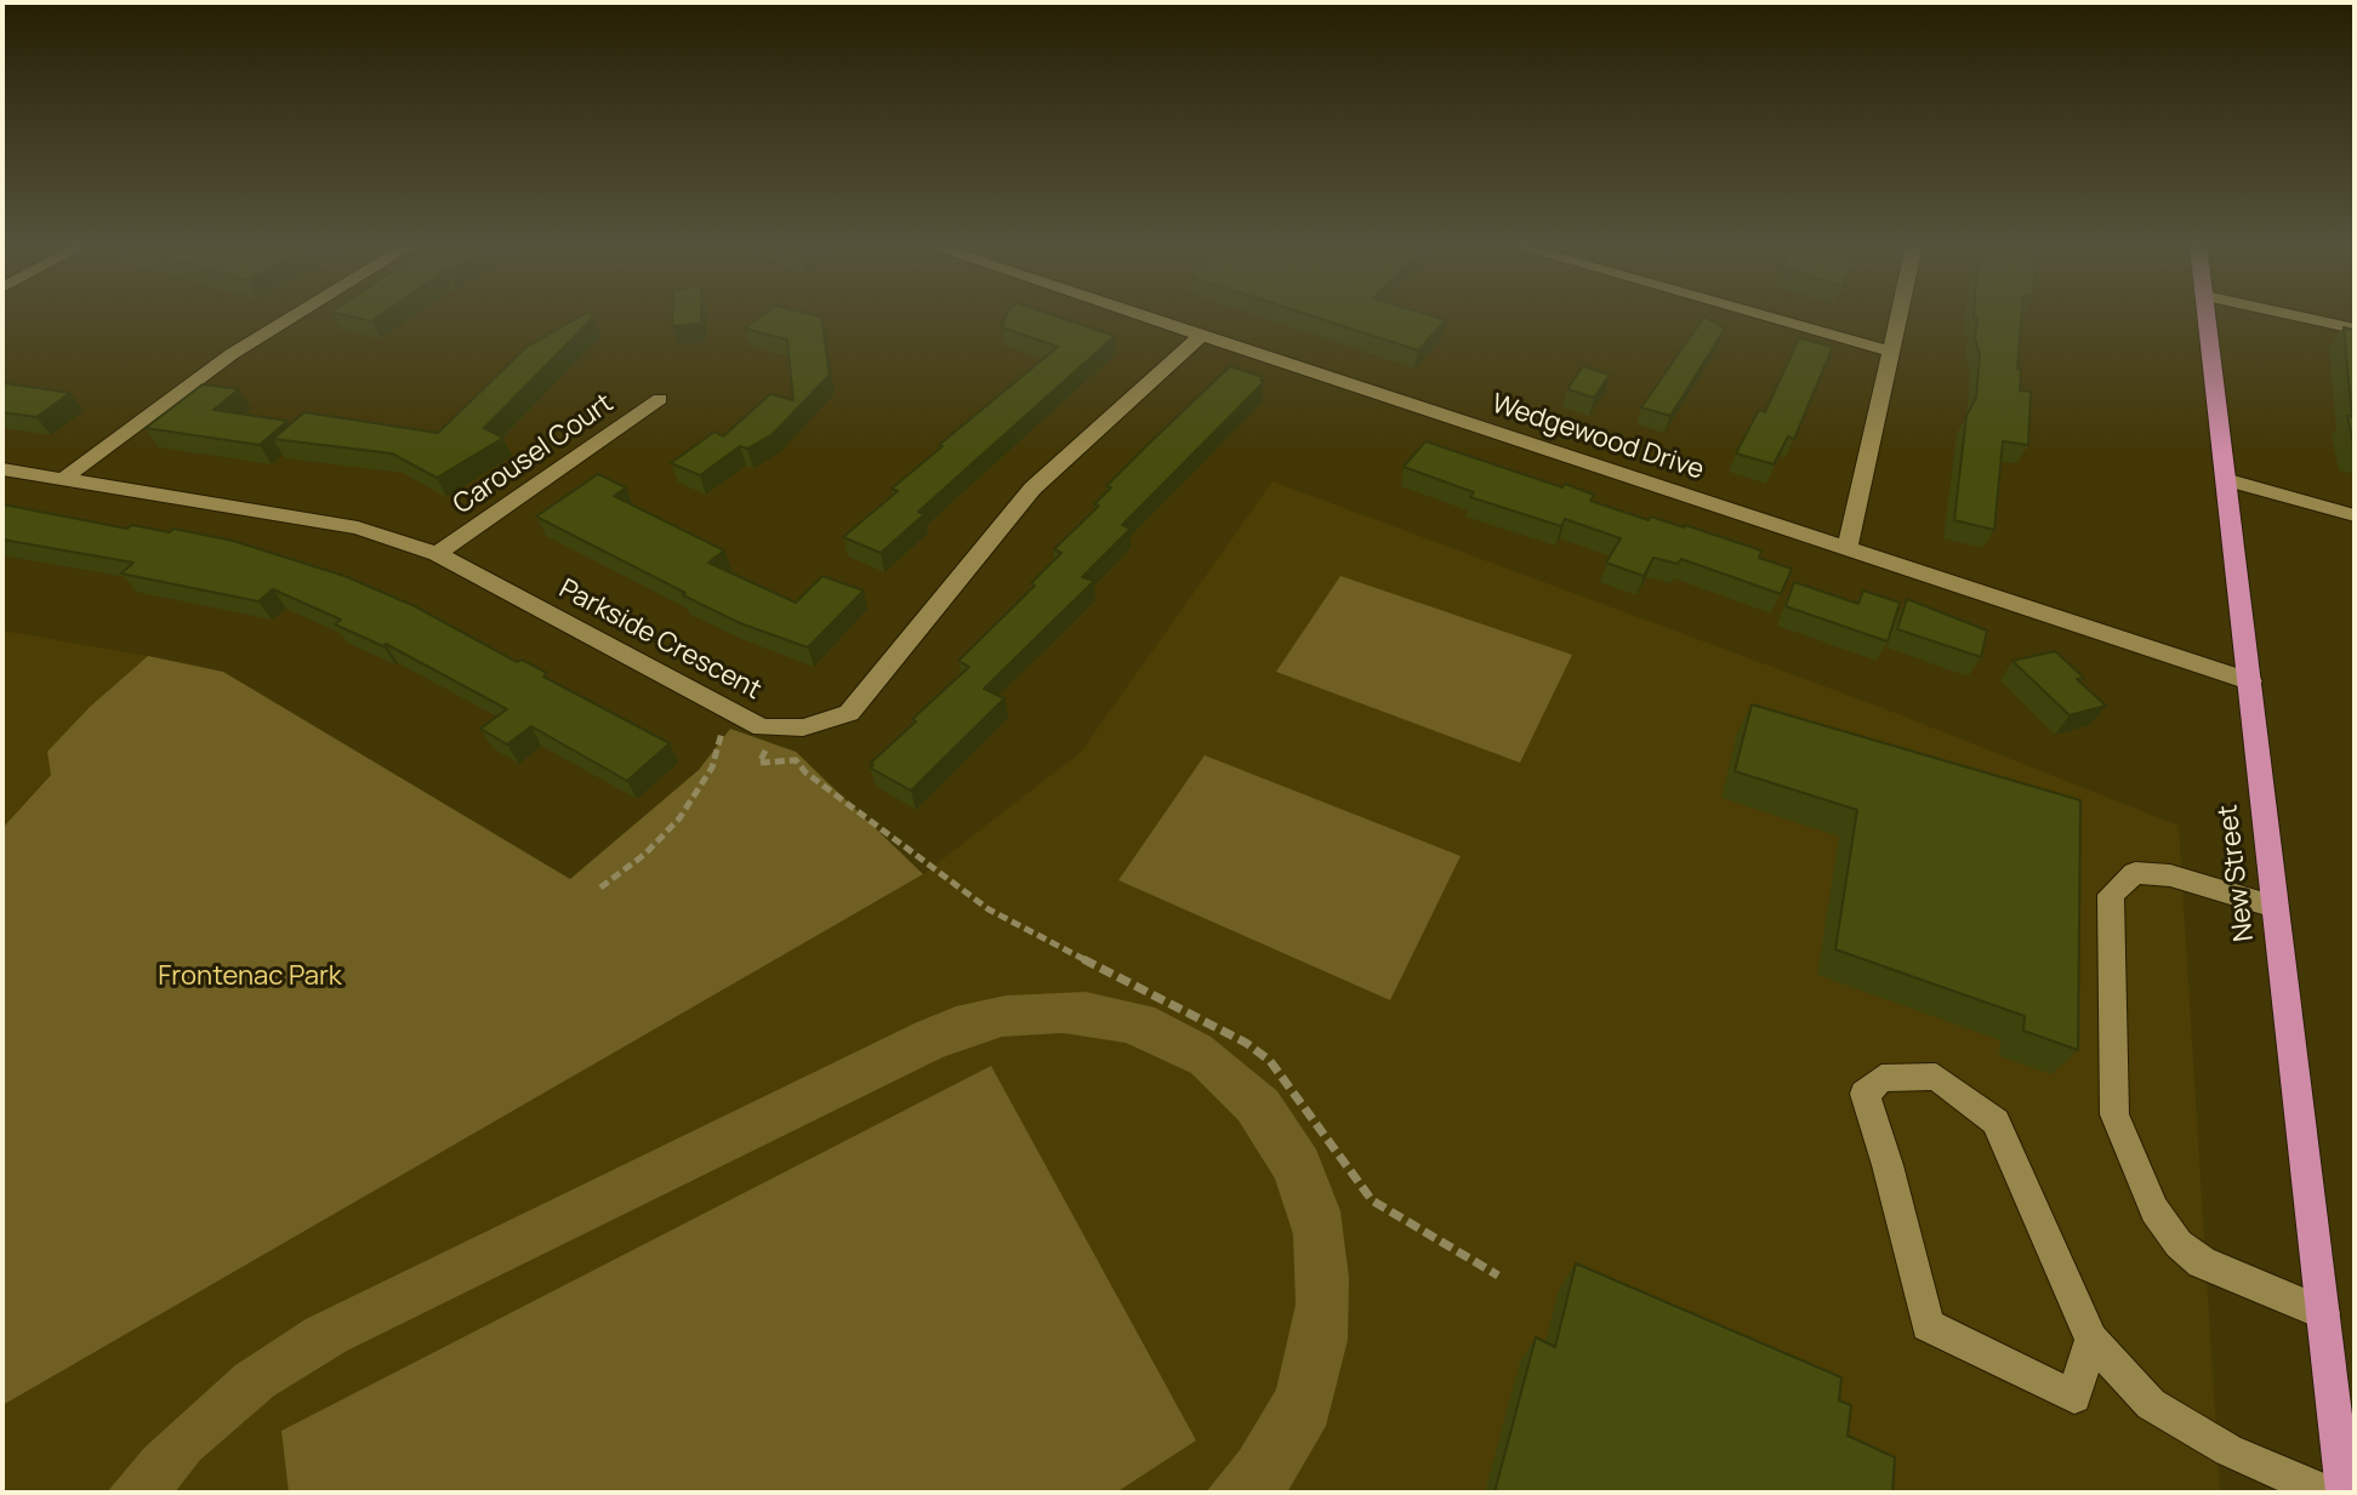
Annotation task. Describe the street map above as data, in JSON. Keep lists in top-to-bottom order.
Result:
{
  "streets": {
    "main road": ["New Street"],
    "street": ["Wedgewood Drive", "Carousel Court", "Parkside Crescent"]
  },
  "crossings": [
    ["Wedgewood Drive", "Parkside Crescent"],
    ["Wedgewood Drive", "New Street"],
    ["Carousel Court", "Parkside Crescent"]
  ],
  "parks": ["Frontenac Park"]
}
